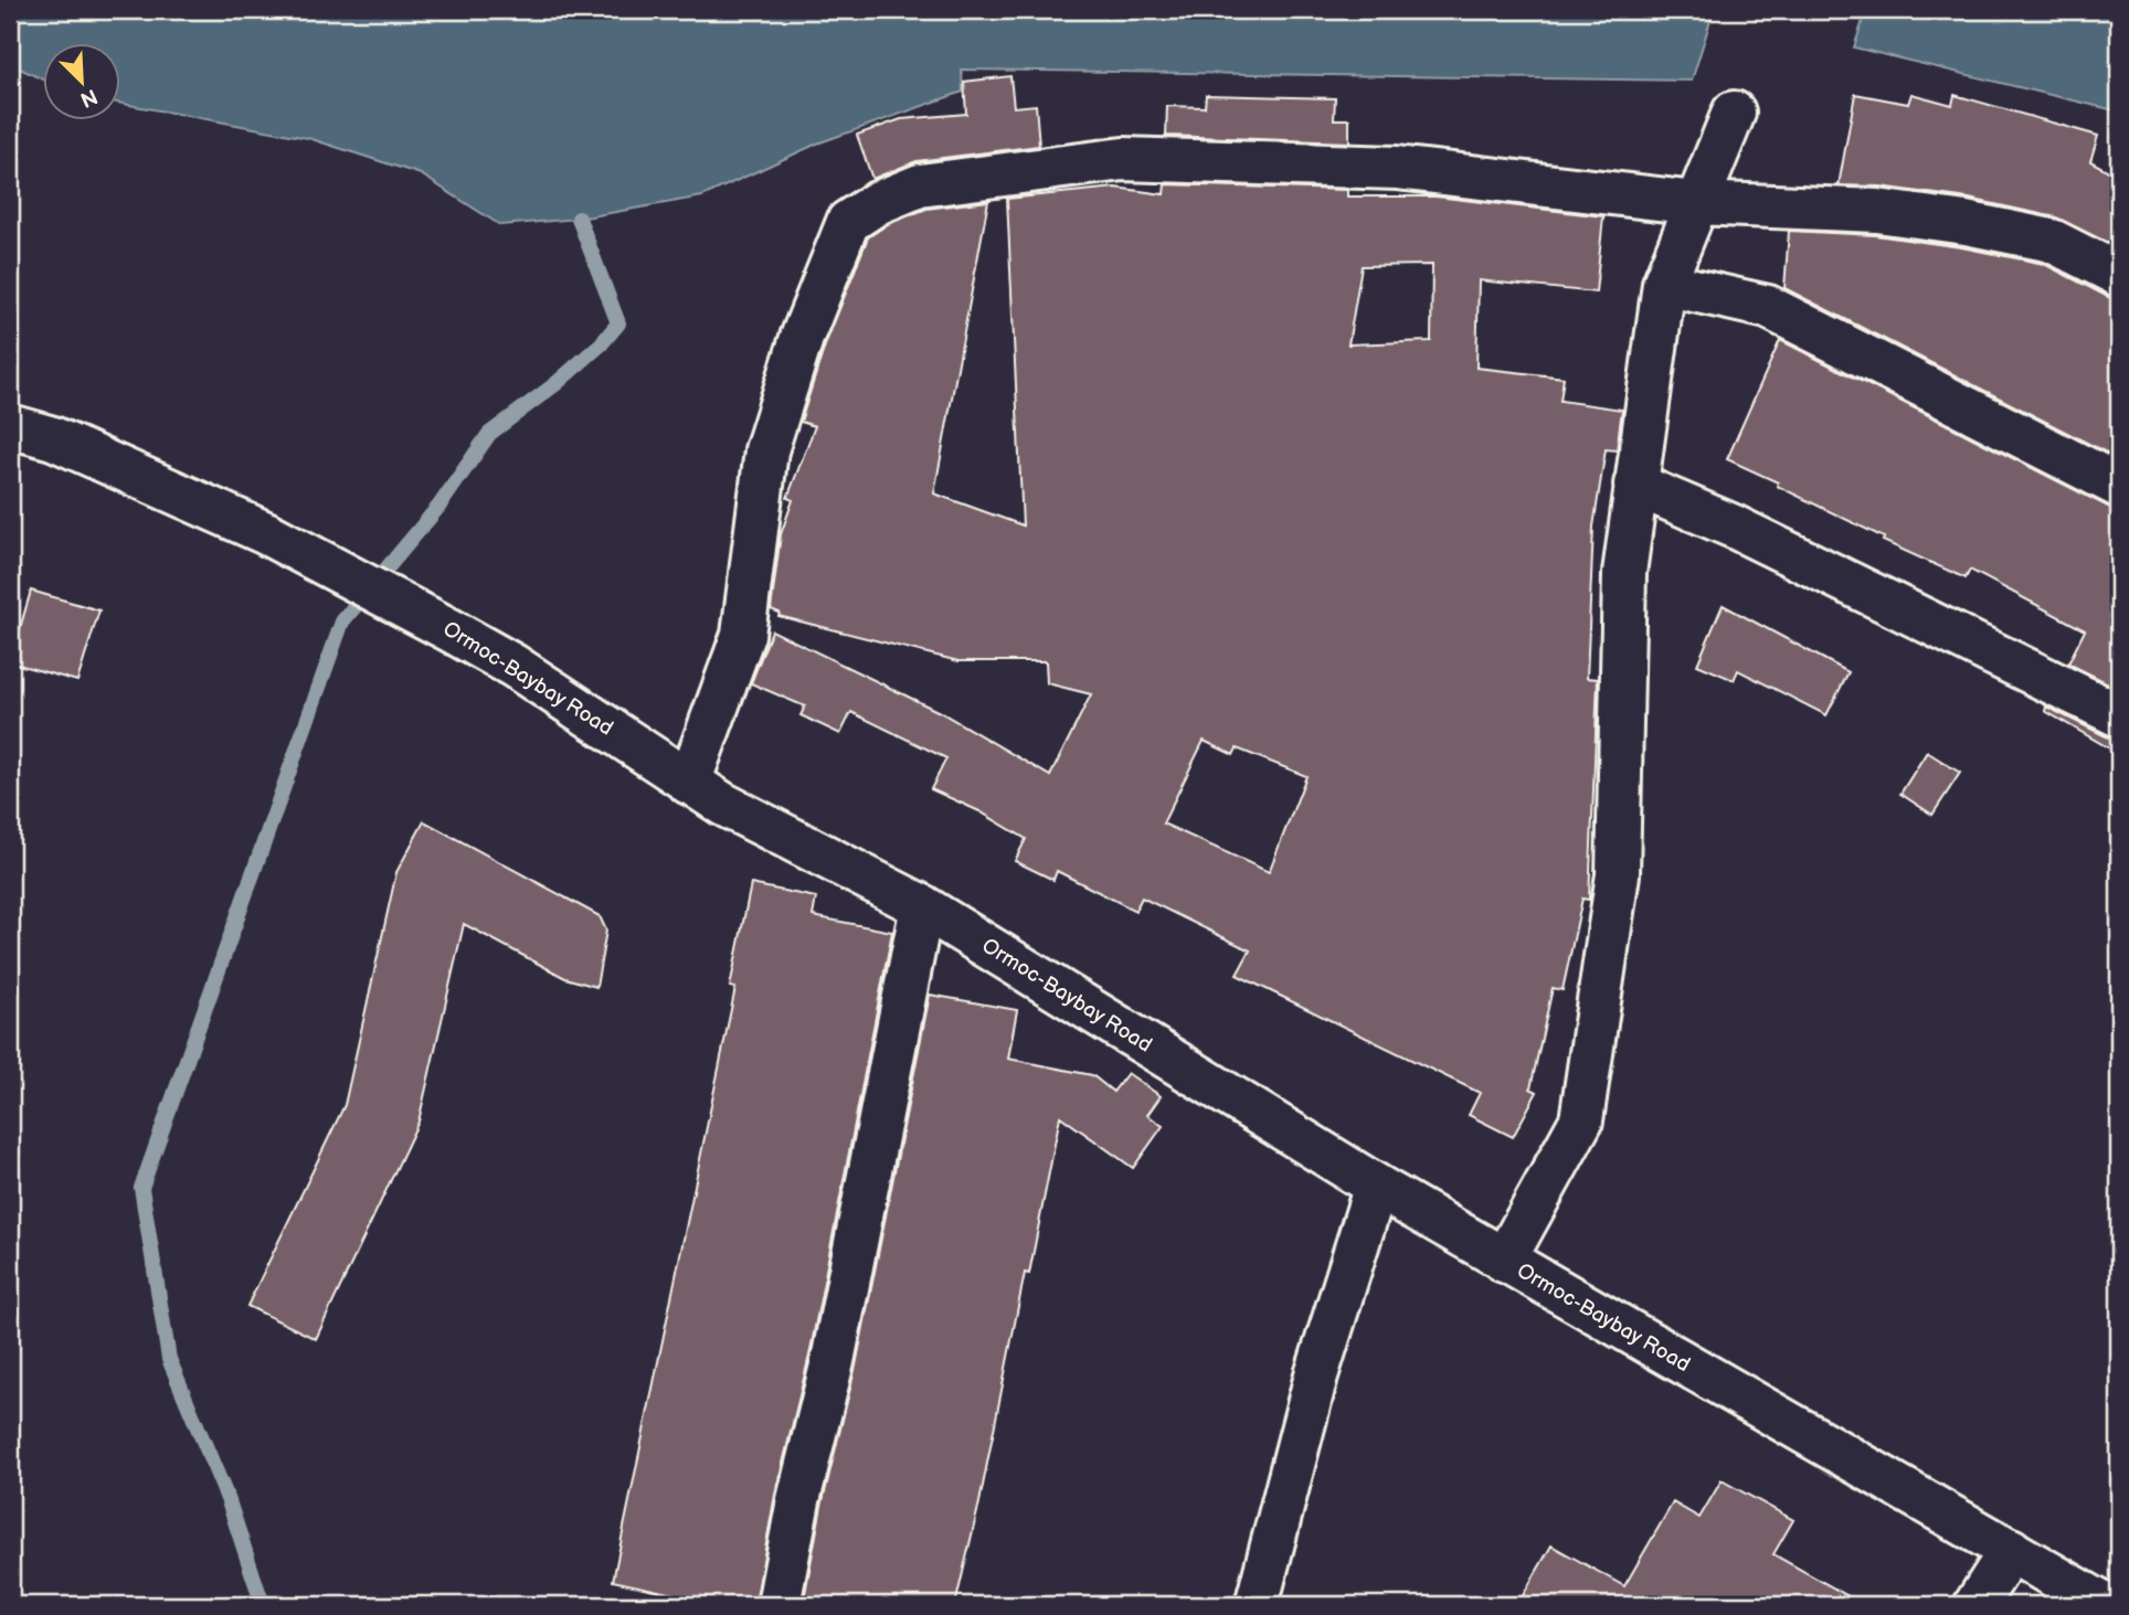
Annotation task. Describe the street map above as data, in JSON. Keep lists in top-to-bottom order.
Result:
{
  "streets": {
    "main road": ["Ormoc-Baybay Road"]
  },
  "north": "bottom right"
}
